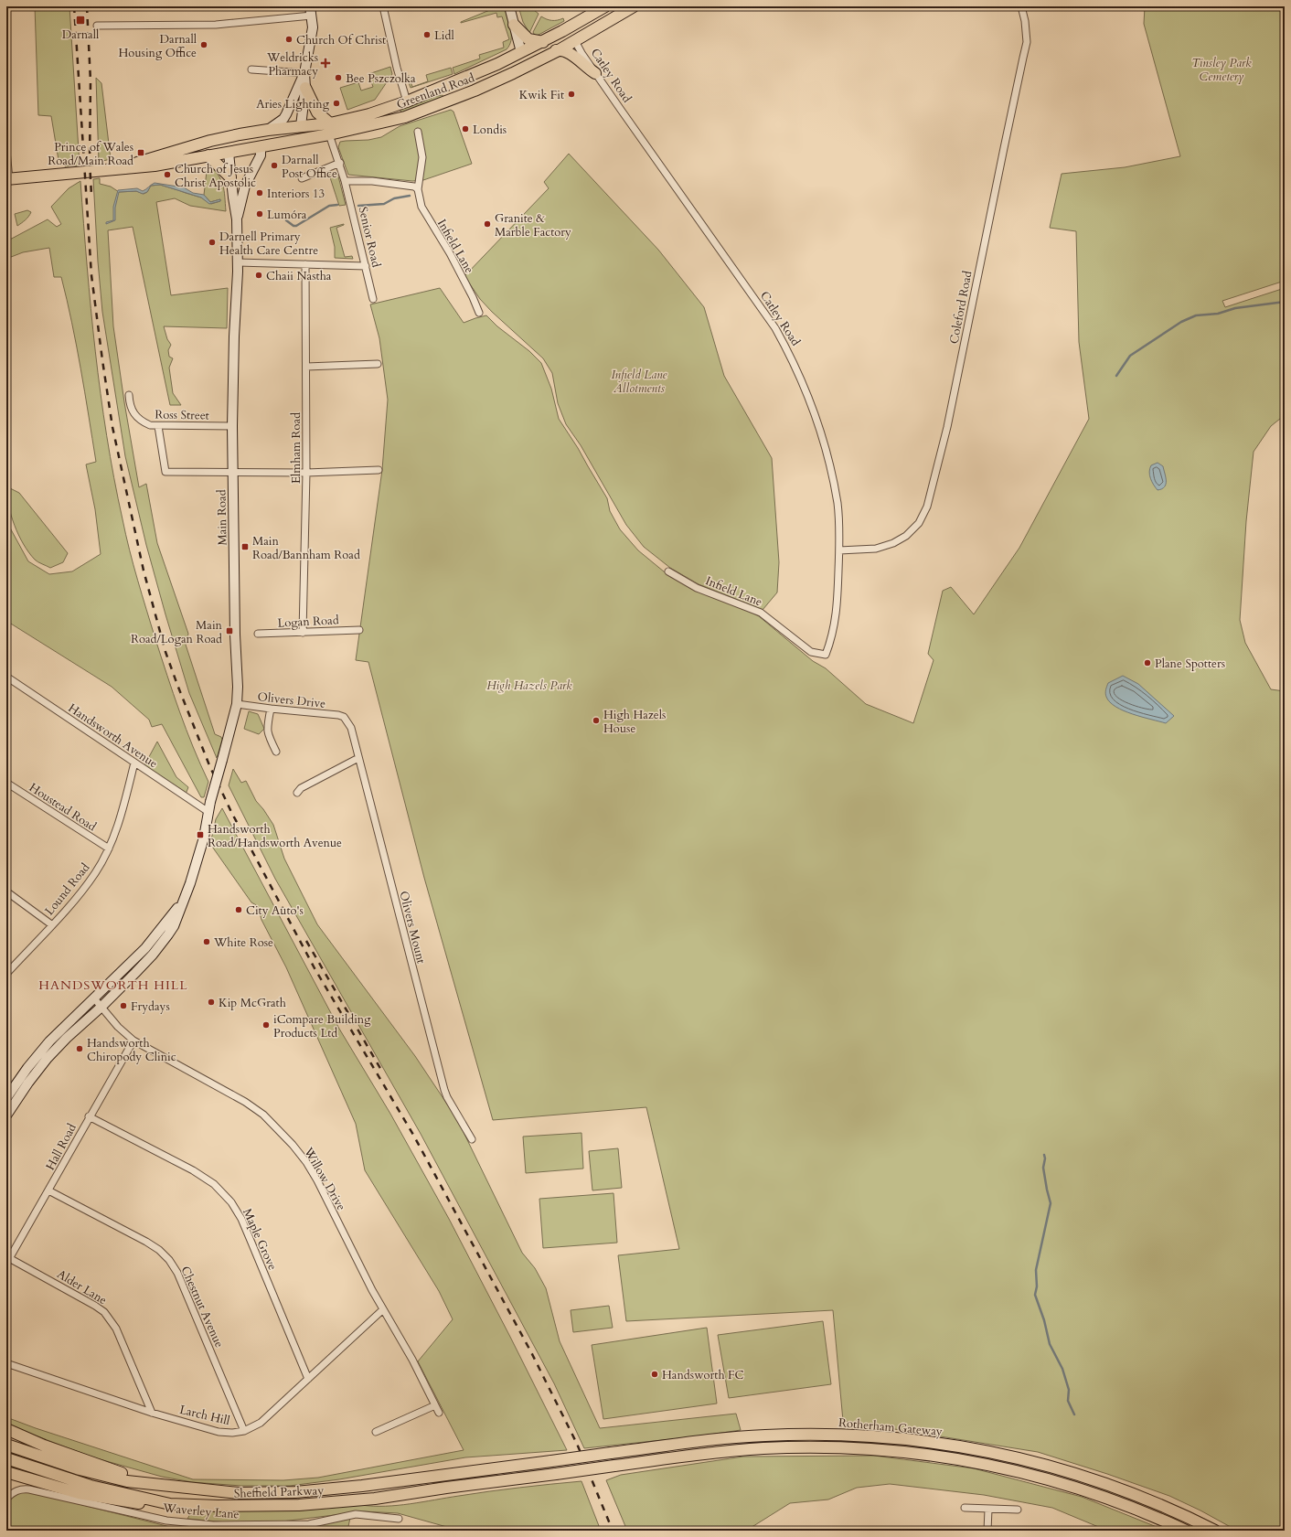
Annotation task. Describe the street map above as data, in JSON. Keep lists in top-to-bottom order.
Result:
{
  "streets": {
    "highway": ["Greenland Road", "Rotherham Gateway", "Sheffield Parkway"],
    "main road": ["Main Road"],
    "street": [
      "Catley Road",
      "Senior Road",
      "Infield Lane",
      "Coleford Road",
      "Ross Street",
      "Elmham Road",
      "Logan Road",
      "Olivers Drive",
      "Handsworth Avenue",
      "Houstead Road",
      "Lound Road",
      "Olivers Mount",
      "Hall Road",
      "Willow Drive",
      "Maple Grove",
      "Alder Lane",
      "Chestnut Avenue",
      "Larch Hill",
      "Waverley Lane"
    ]
  },
  "crossings": [
    ["Catley Road", "Greenland Road"],
    ["Catley Road", "Infield Lane"],
    ["Catley Road", "Coleford Road"],
    ["Greenland Road", "Senior Road"],
    ["Greenland Road", "Main Road"],
    ["Ross Street", "Main Road"],
    ["Elmham Road", "Logan Road"],
    ["Main Road", "Olivers Drive"],
    ["Main Road", "Handsworth Avenue"],
    ["Olivers Drive", "Olivers Mount"],
    ["Handsworth Avenue", "Lound Road"],
    ["Houstead Road", "Lound Road"],
    ["Hall Road", "Willow Drive"],
    ["Hall Road", "Maple Grove"],
    ["Hall Road", "Alder Lane"],
    ["Hall Road", "Chestnut Avenue"],
    ["Willow Drive", "Larch Hill"],
    ["Maple Grove", "Larch Hill"],
    ["Alder Lane", "Larch Hill"],
    ["Chestnut Avenue", "Larch Hill"],
    ["Rotherham Gateway", "Sheffield Parkway"]
  ],
  "districts": ["HANDSWORTH HILL"],
  "parks": ["Tinsley Park Cemetery", "Infield Lane Allotments", "High Hazels Park"],
  "places": {
    "transit": [
      "Darnall",
      "Prince of Wales Road/Main Road",
      "Main Road/Bannham Road",
      "Main Road/Logan Road",
      "Handsworth Road/Handsworth Avenue"
    ],
    "other": [
      "Lidl",
      "Church Of Christ",
      "Darnall Housing Office",
      "Bee Pszczolka",
      "Kwik Fit",
      "Aries Lighting",
      "Londis",
      "Darnall Post Office",
      "Church of Jesus Christ Apostolic",
      "Interiors 13",
      "Lumóra",
      "Granite & Marble Factory",
      "Darnell Primary Health Care Centre",
      "Chaii Nastha",
      "Plane Spotters",
      "High Hazels House",
      "City Auto's",
      "White Rose",
      "Kip McGrath",
      "Frydays",
      "iCompare Building Products Ltd",
      "Handsworth Chiropody Clinic",
      "Handsworth FC"
    ],
    "health": ["Weldricks Pharmacy"]
  }
}
